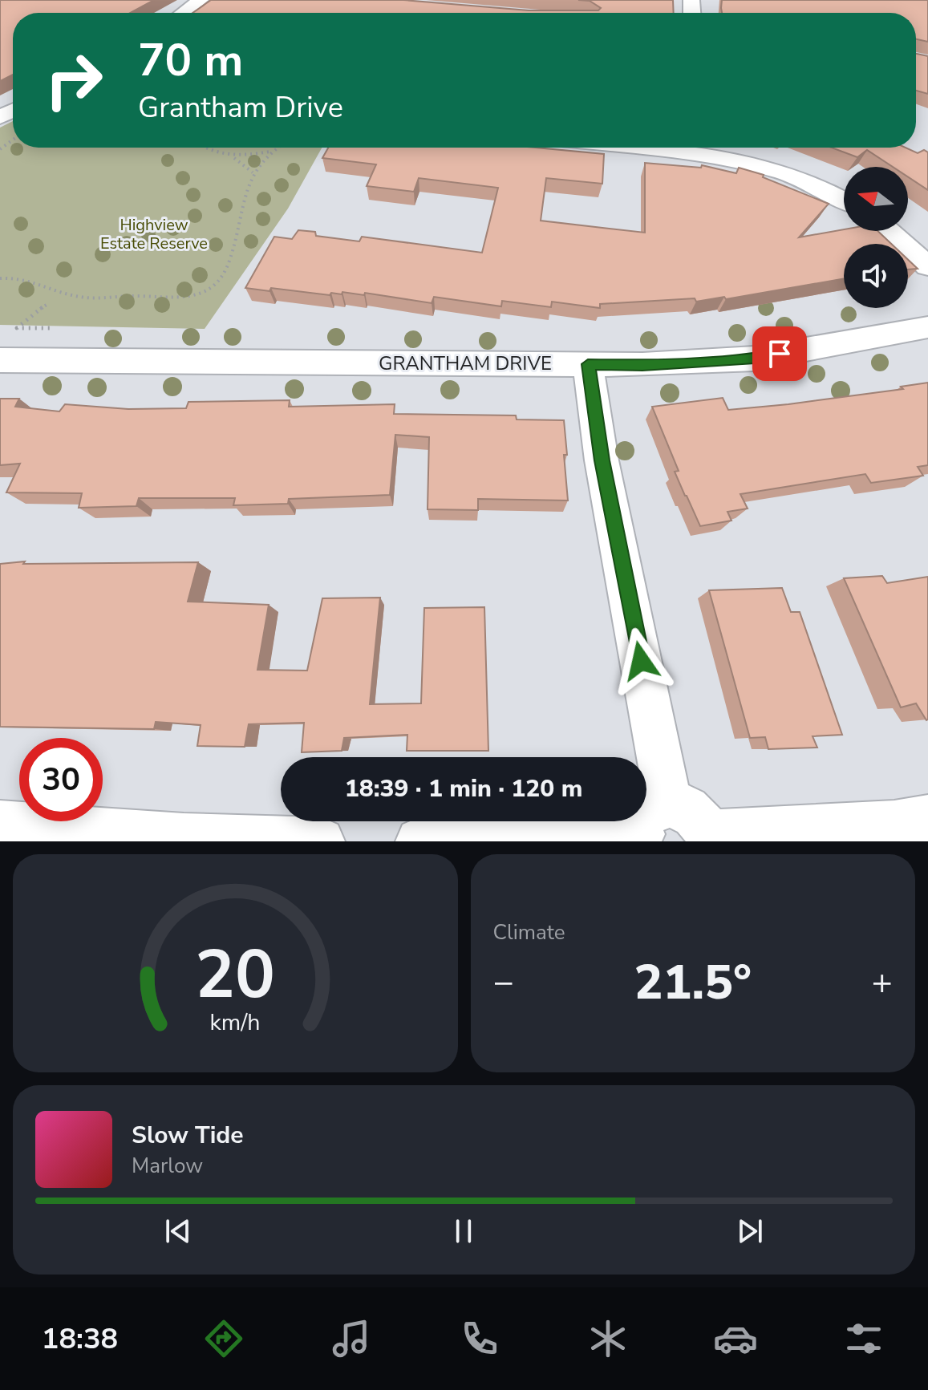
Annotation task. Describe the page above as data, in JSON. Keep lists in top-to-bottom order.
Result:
{
  "streets": {
    "street": ["GRANTHAM DRIVE"]
  },
  "parks": ["Highview Estate Reserve"],
  "north": "left",
  "page": {
    "turn": ["70 m", "Grantham Drive"],
    "limit": "30",
    "trip": "18:39 · 1 min · 120 m",
    "tile": "Climate",
    "heat": ["−", "21.5°", "+"],
    "song": ["Slow Tide", "Marlow"],
    "tabs": "18:38",
    "gauge": ["20", "km/h"]
  }
}
